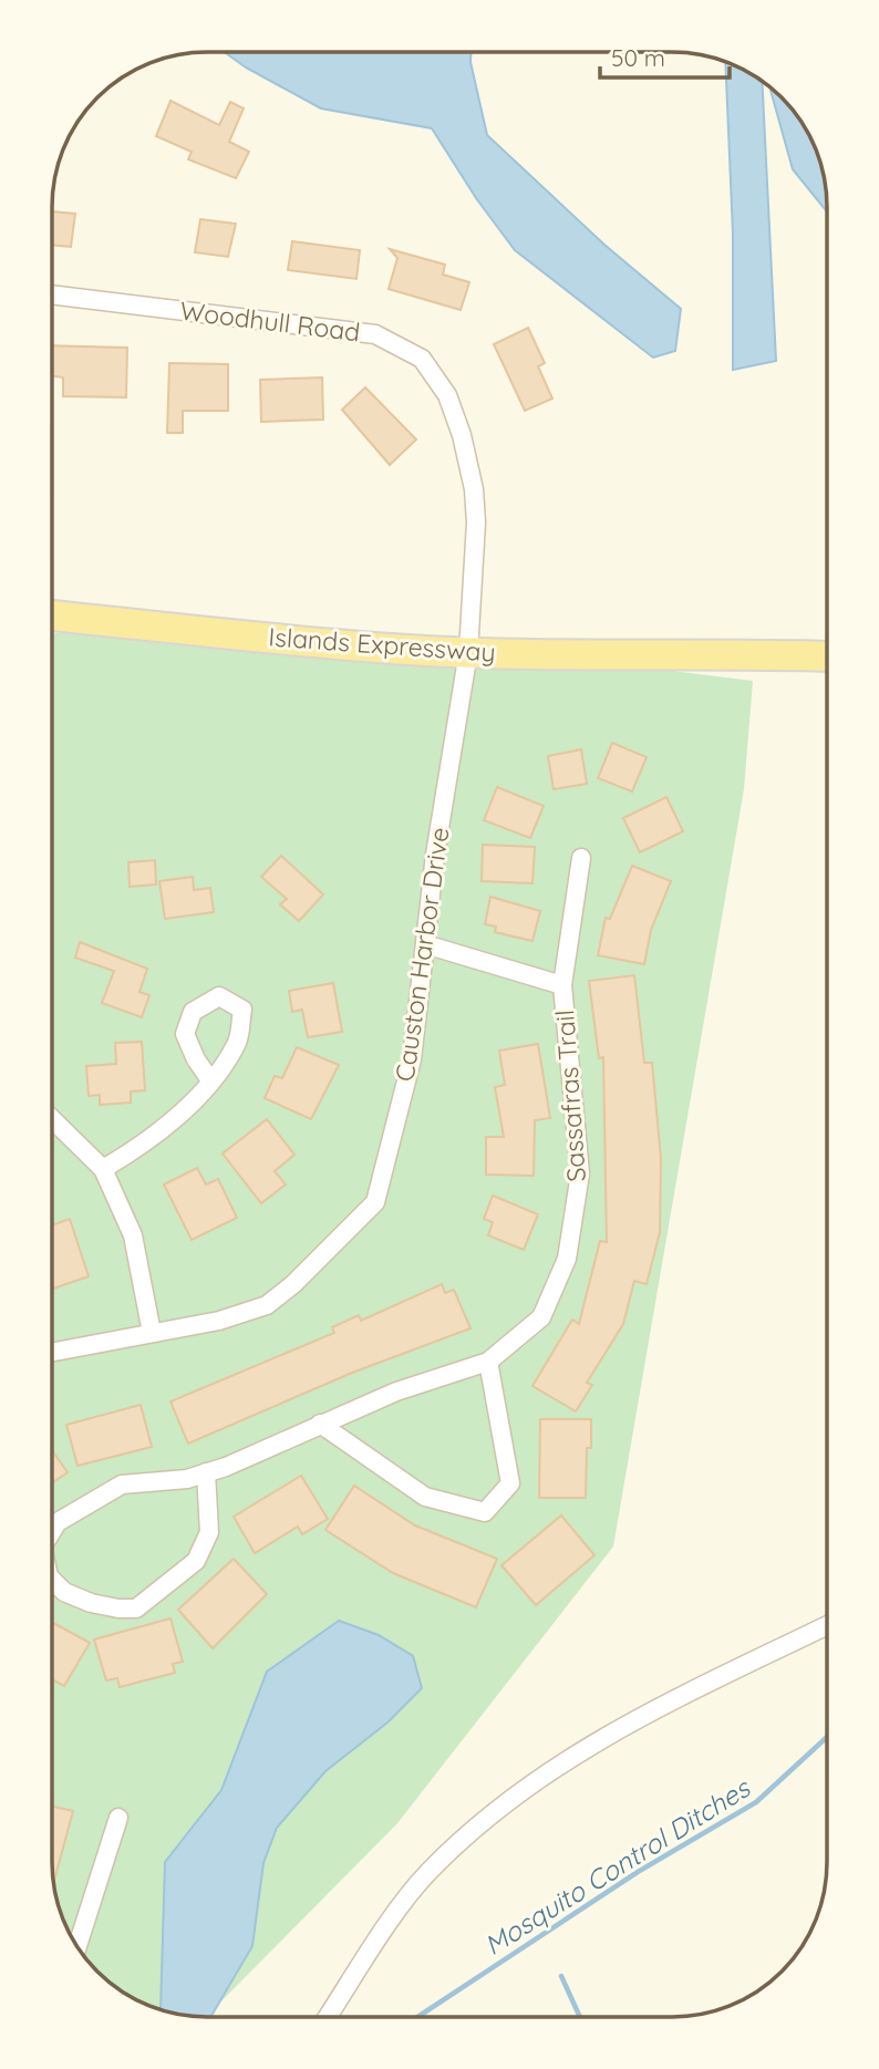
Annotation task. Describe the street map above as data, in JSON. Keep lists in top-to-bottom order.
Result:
{
  "streets": {
    "main road": ["Islands Expressway"],
    "street": ["Woodhull Road", "Causton Harbor Drive", "Sassafras Trail"]
  },
  "crossings": [
    ["Woodhull Road", "Islands Expressway"],
    ["Woodhull Road", "Causton Harbor Drive"],
    ["Islands Expressway", "Causton Harbor Drive"],
    ["Causton Harbor Drive", "Sassafras Trail"]
  ],
  "water": ["Mosquito Control Ditches"],
  "scale_bar": "50 m"
}
